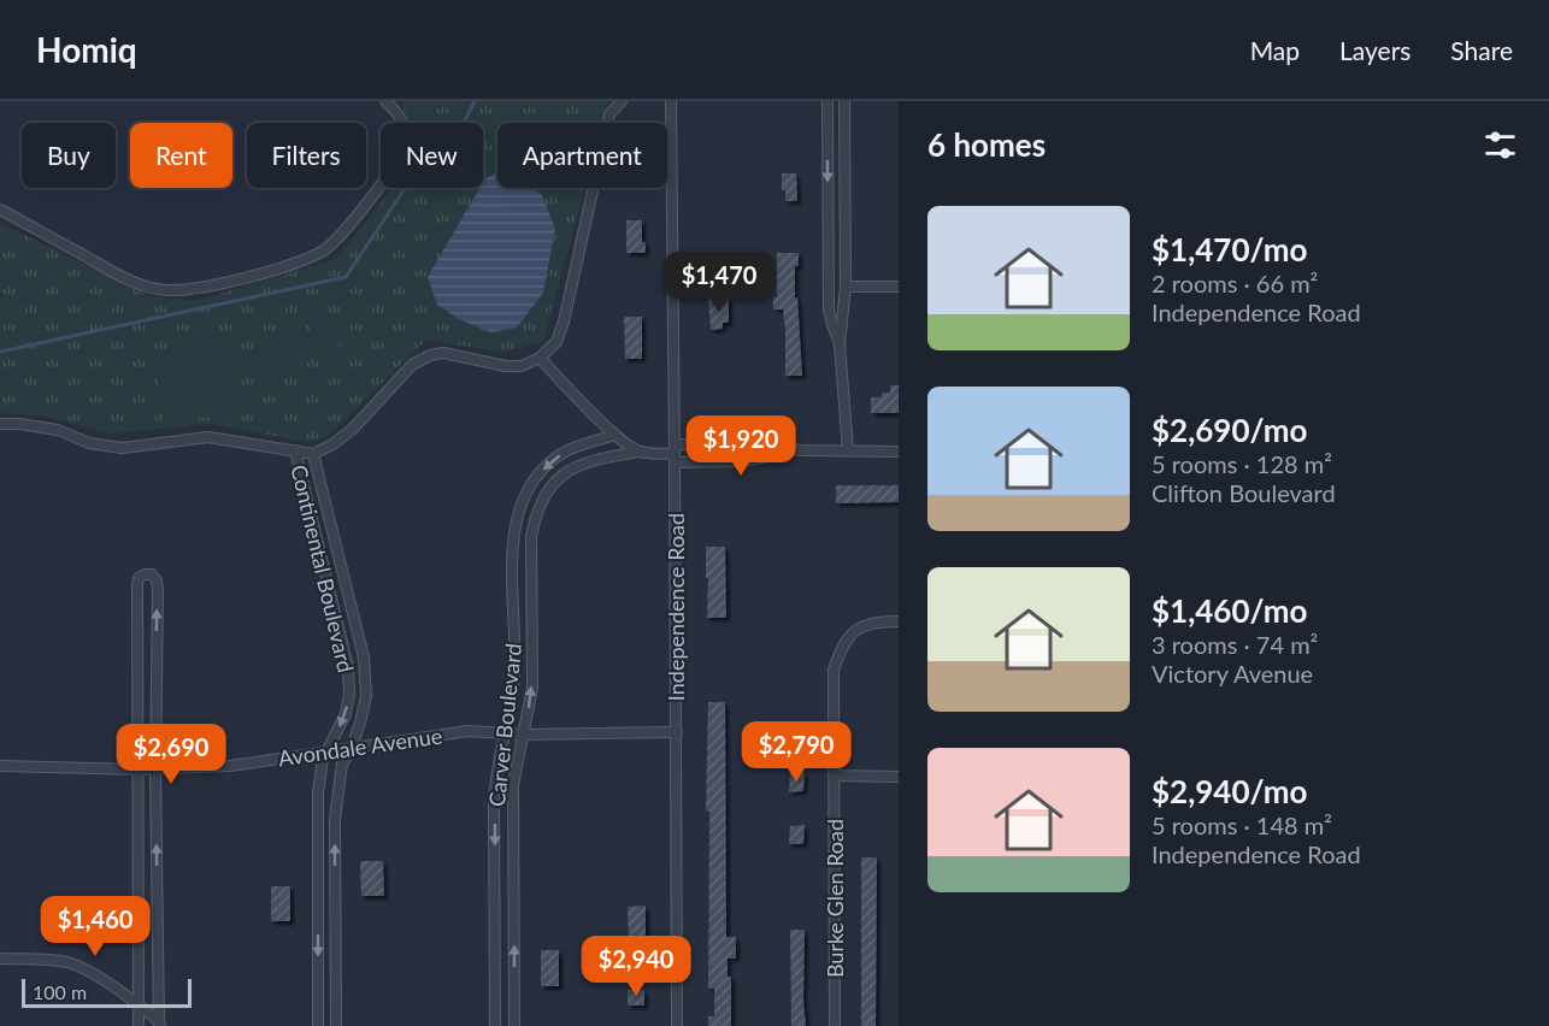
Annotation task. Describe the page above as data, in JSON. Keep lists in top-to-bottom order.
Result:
{
  "streets": {
    "street": [
      "Continental Boulevard",
      "Independence Road",
      "Carver Boulevard",
      "Avondale Avenue",
      "Burke Glen Road"
    ]
  },
  "crossings": [
    ["Continental Boulevard", "Avondale Avenue"],
    ["Independence Road", "Carver Boulevard"],
    ["Independence Road", "Avondale Avenue"],
    ["Carver Boulevard", "Avondale Avenue"]
  ],
  "scale_bar": "100 m",
  "page": {
    "header": "Homiq",
    "nav": ["Map", "Layers", "Share"],
    "heading": "6 homes",
    "chip": [
      "Buy",
      "Rent",
      "Filters",
      "New",
      "Apartment"
    ],
    "list": [
      {
        "name": "$1,470/mo",
        "note": "2 rooms · 66 m² · Independence Road"
      },
      {
        "name": "$2,690/mo",
        "note": "5 rooms · 128 m² · Clifton Boulevard"
      },
      {
        "name": "$1,460/mo",
        "note": "3 rooms · 74 m² · Victory Avenue"
      },
      {
        "name": "$2,940/mo",
        "note": "5 rooms · 148 m² · Independence Road"
      }
    ],
    "price": [
      "$1,470",
      "$1,920",
      "$2,790",
      "$2,690",
      "$1,460",
      "$2,940"
    ],
    "scale": "100 m"
  }
}
